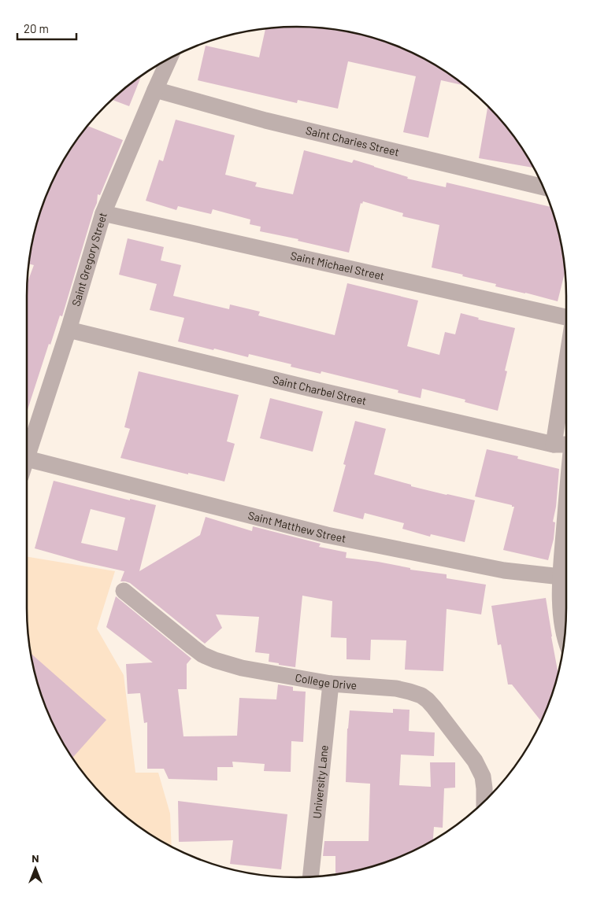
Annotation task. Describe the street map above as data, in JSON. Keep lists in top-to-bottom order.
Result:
{
  "streets": {
    "street": [
      "Saint Charies Street",
      "Saint Gregory Street",
      "Saint Michael Street",
      "Saint Charbel Street",
      "Saint Matthew Street",
      "College Drive",
      "University Lane"
    ]
  },
  "crossings": [
    ["Saint Charies Street", "Saint Gregory Street"],
    ["Saint Gregory Street", "Saint Michael Street"],
    ["Saint Gregory Street", "Saint Charbel Street"],
    ["Saint Gregory Street", "Saint Matthew Street"],
    ["College Drive", "University Lane"]
  ],
  "scale_bar": "20 m",
  "north": "top"
}
